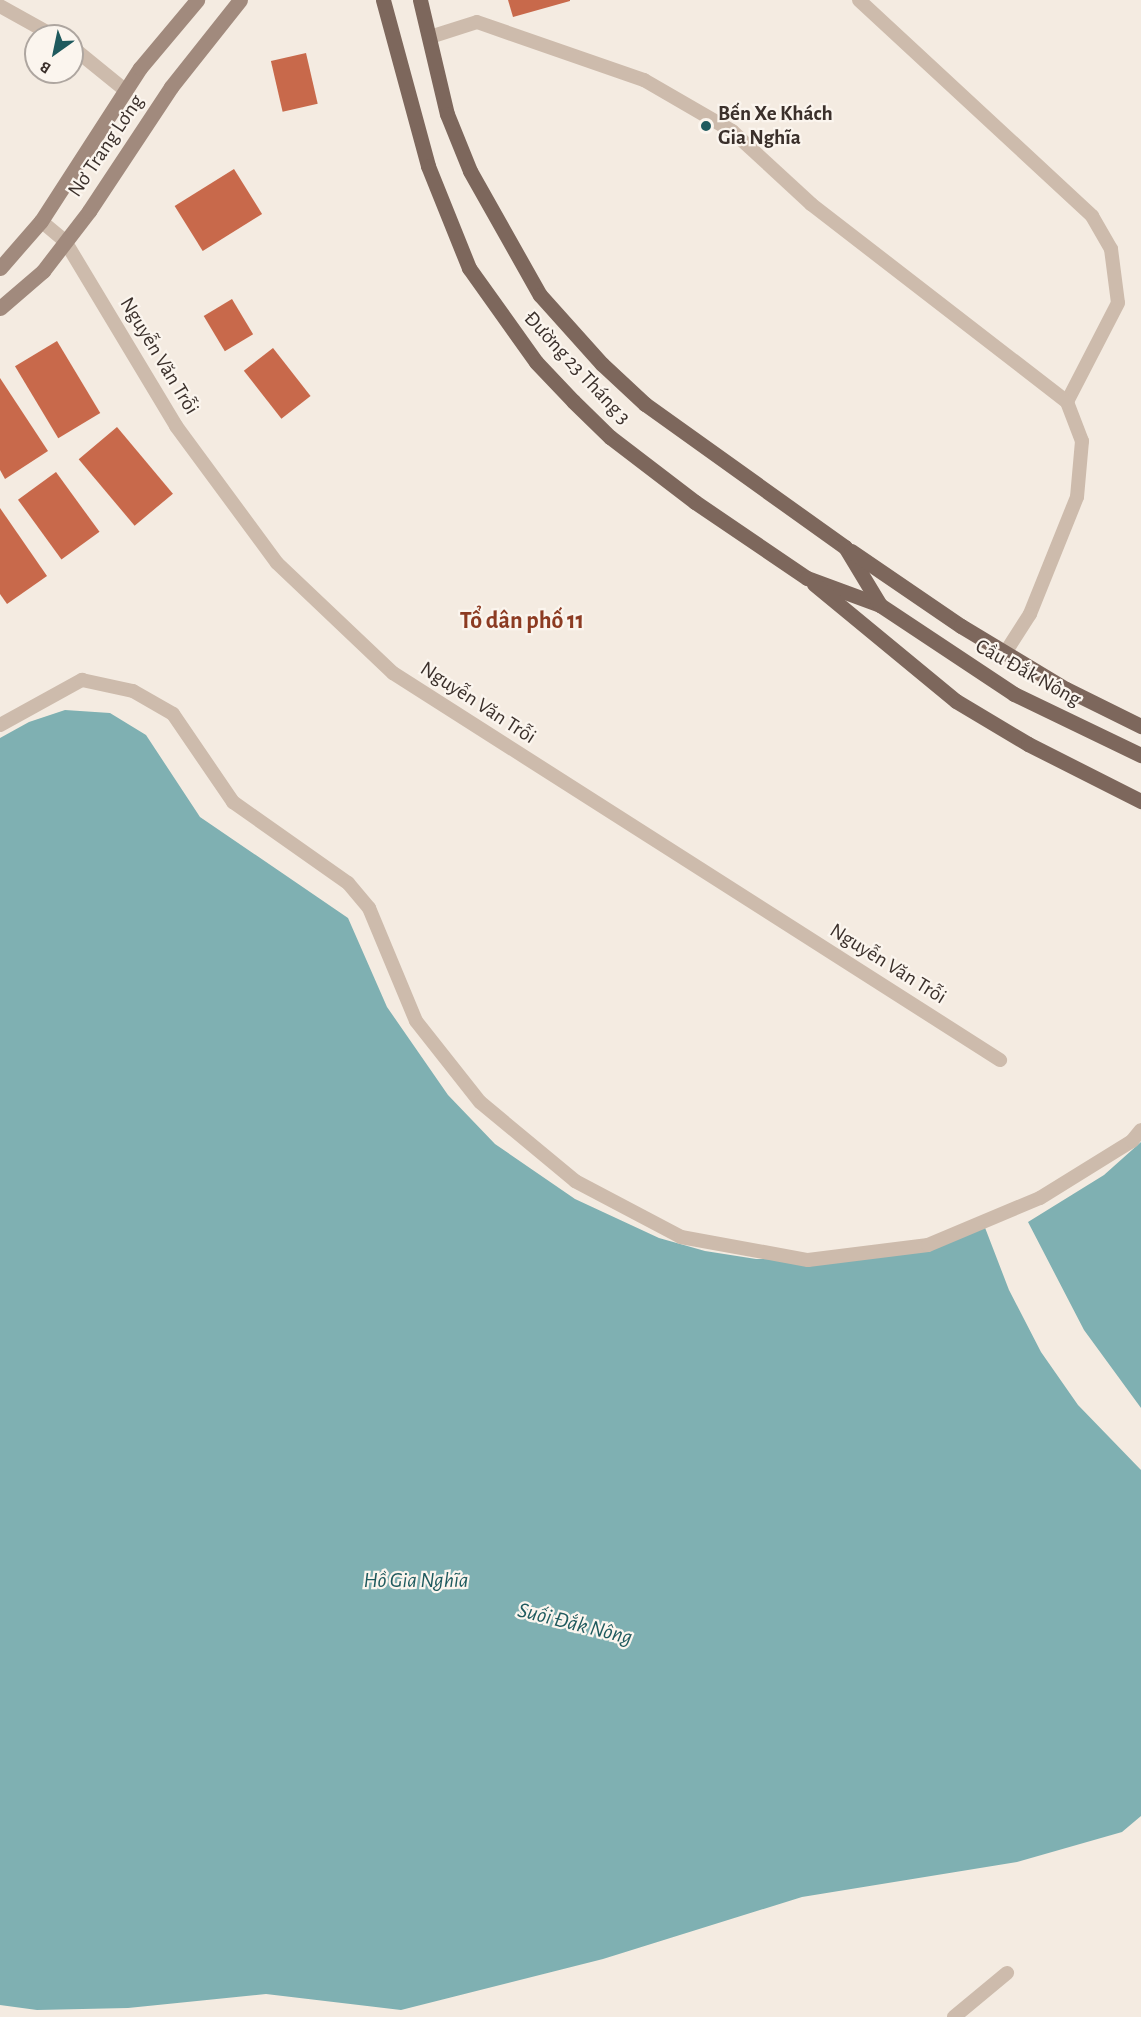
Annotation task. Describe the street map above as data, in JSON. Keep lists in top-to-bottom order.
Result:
{
  "streets": {
    "main road": ["Đường 23 Tháng 3", "Cầu Đắk Nông"],
    "street": ["Nơ Trang Lơng", "Nguyễn Văn Trỗi"]
  },
  "crossings": [
    ["Nơ Trang Lơng", "Nguyễn Văn Trỗi"],
    ["Đường 23 Tháng 3", "Cầu Đắk Nông"]
  ],
  "districts": ["Tổ dân phố 11"],
  "water": ["Hồ Gia Nghĩa", "Suối Đắk Nông"],
  "places": ["Bến Xe Khách Gia Nghĩa"],
  "north": "bottom left"
}
